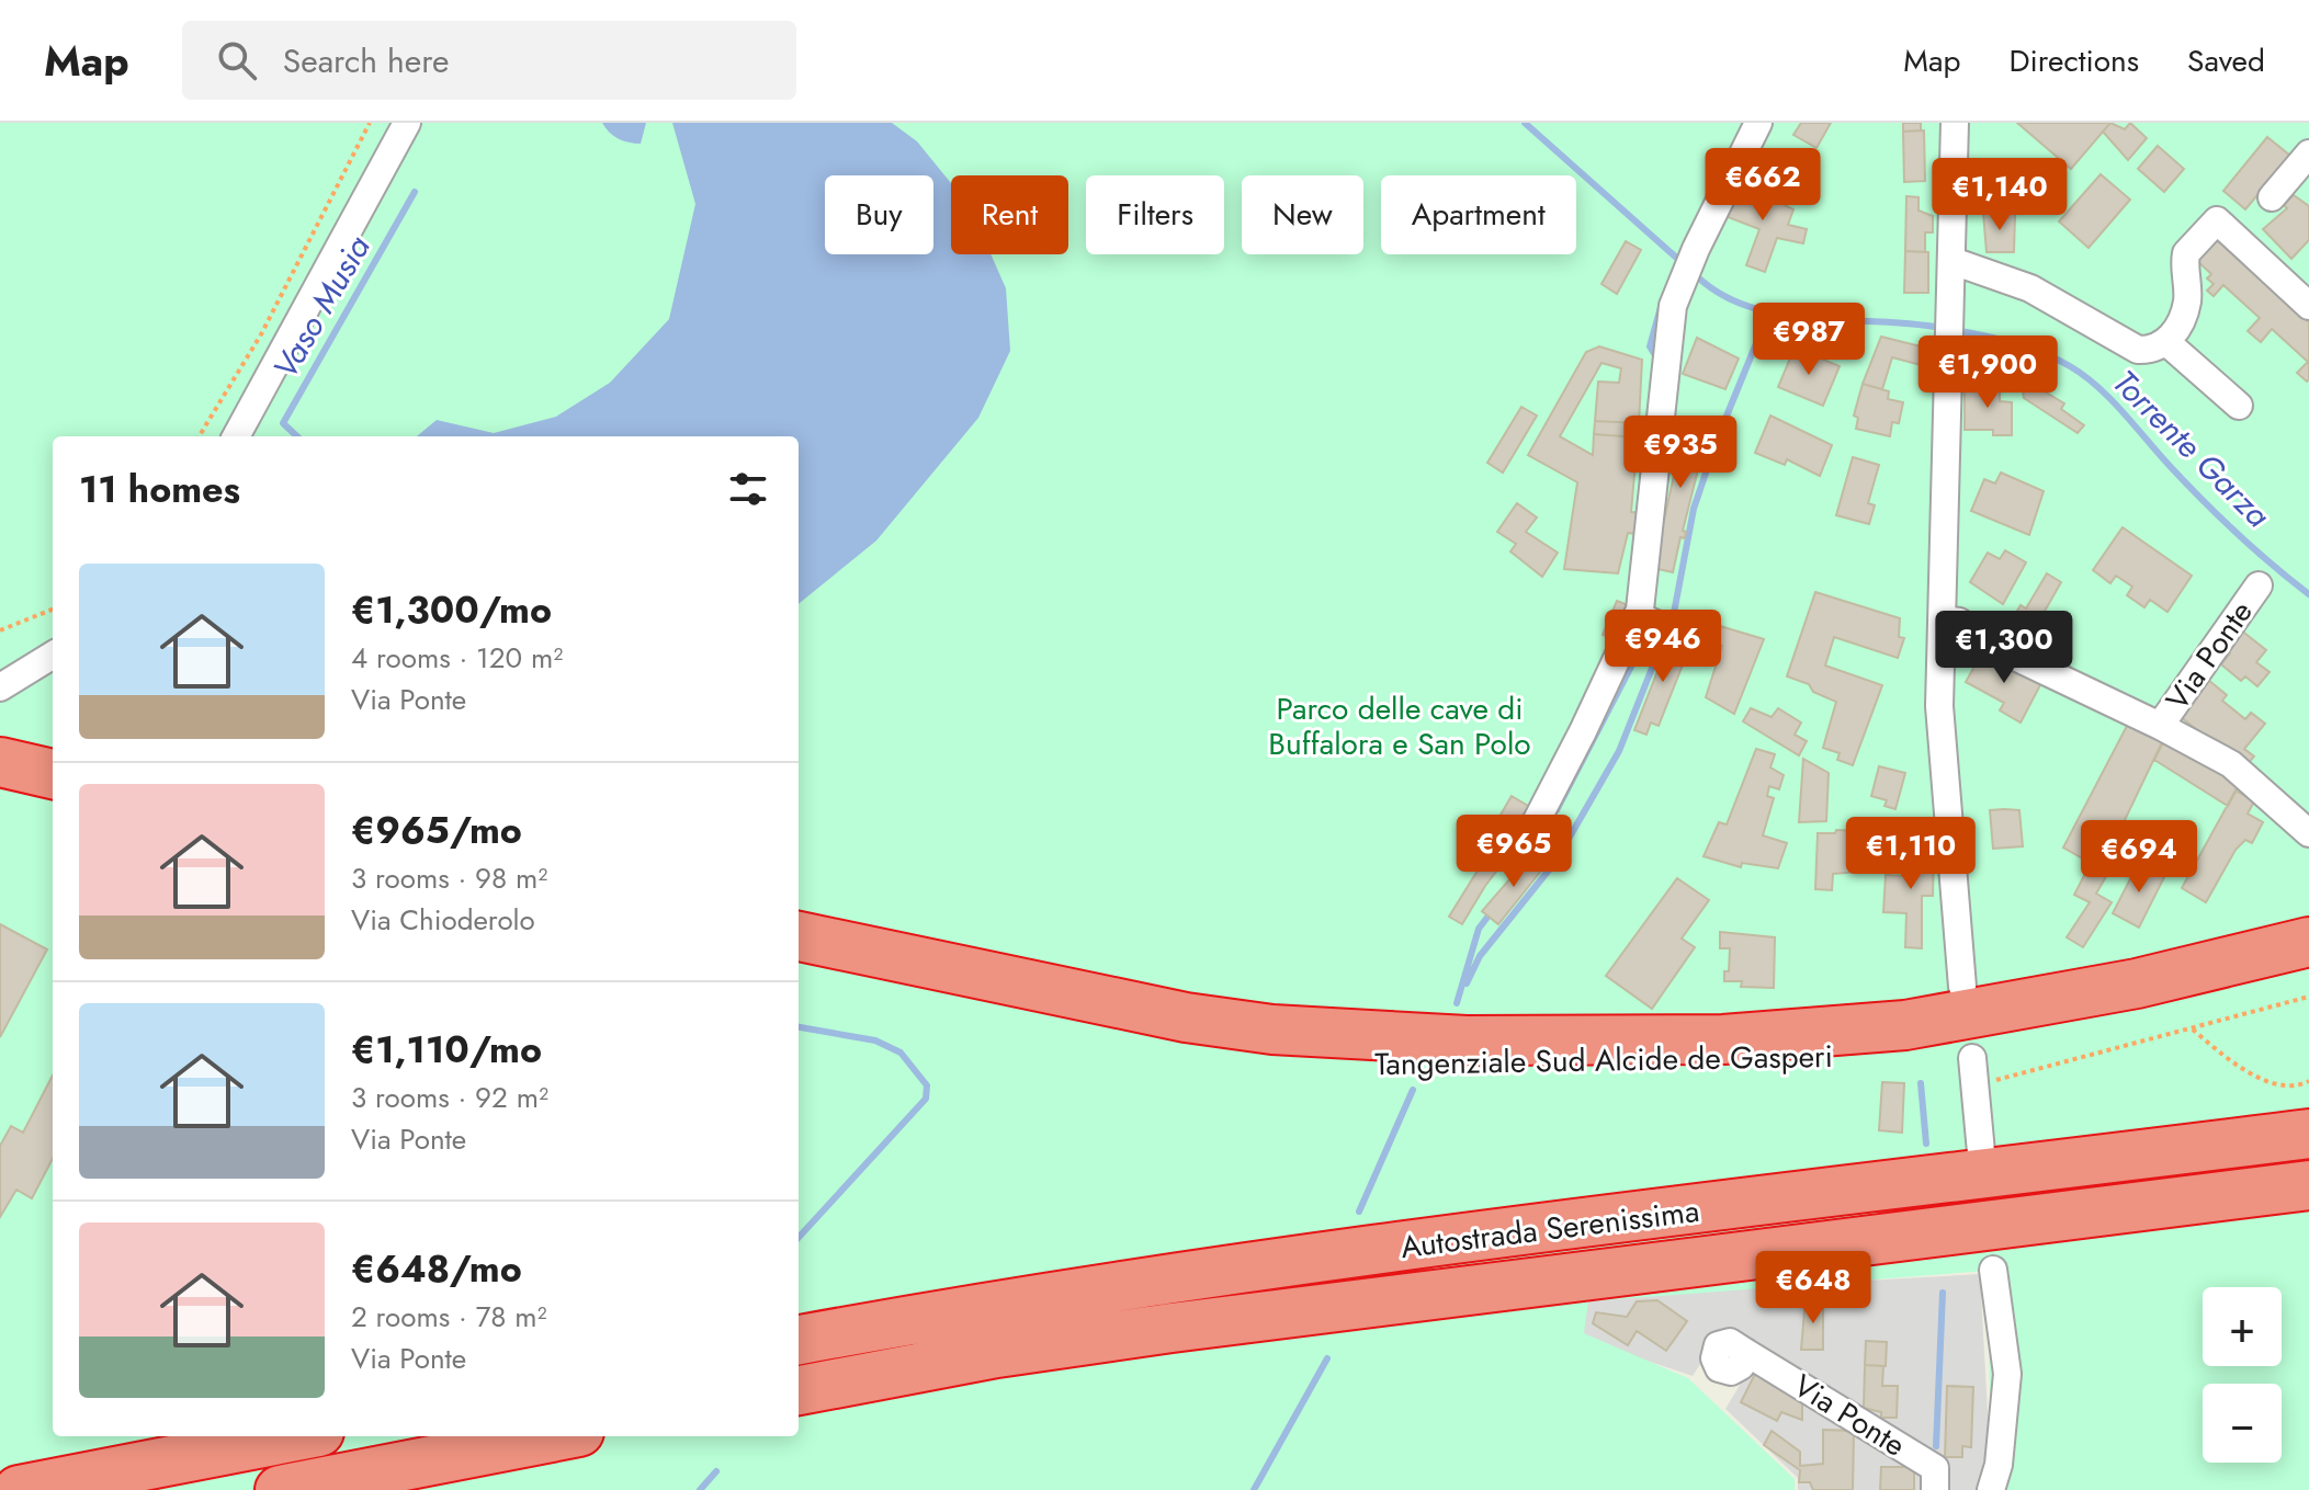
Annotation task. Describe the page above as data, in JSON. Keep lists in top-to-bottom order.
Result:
{
  "streets": {
    "highway": ["Tangenziale Sud Alcide de Gasperi", "Autostrada Serenissima"],
    "street": ["Via Ponte"]
  },
  "water": ["Vaso Musia", "Torrente Garza"],
  "parks": ["Parco delle cave di Buffalora e San Polo"],
  "page": {
    "header": "Map",
    "search": "Search here",
    "nav": ["Map", "Directions", "Saved"],
    "price": [
      "€662",
      "€1,140",
      "€987",
      "€1,900",
      "€935",
      "€946",
      "€1,300",
      "€965",
      "€1,110",
      "€694",
      "€648"
    ],
    "chip": [
      "Buy",
      "Rent",
      "Filters",
      "New",
      "Apartment"
    ],
    "heading": "11 homes",
    "list": [
      {
        "name": "€1,300/mo",
        "note": "4 rooms · 120 m² · Via Ponte"
      },
      {
        "name": "€965/mo",
        "note": "3 rooms · 98 m² · Via Chioderolo"
      },
      {
        "name": "€1,110/mo",
        "note": "3 rooms · 92 m² · Via Ponte"
      },
      {
        "name": "€648/mo",
        "note": "2 rooms · 78 m² · Via Ponte"
      }
    ],
    "map_buttons": ["+", "−"]
  }
}
